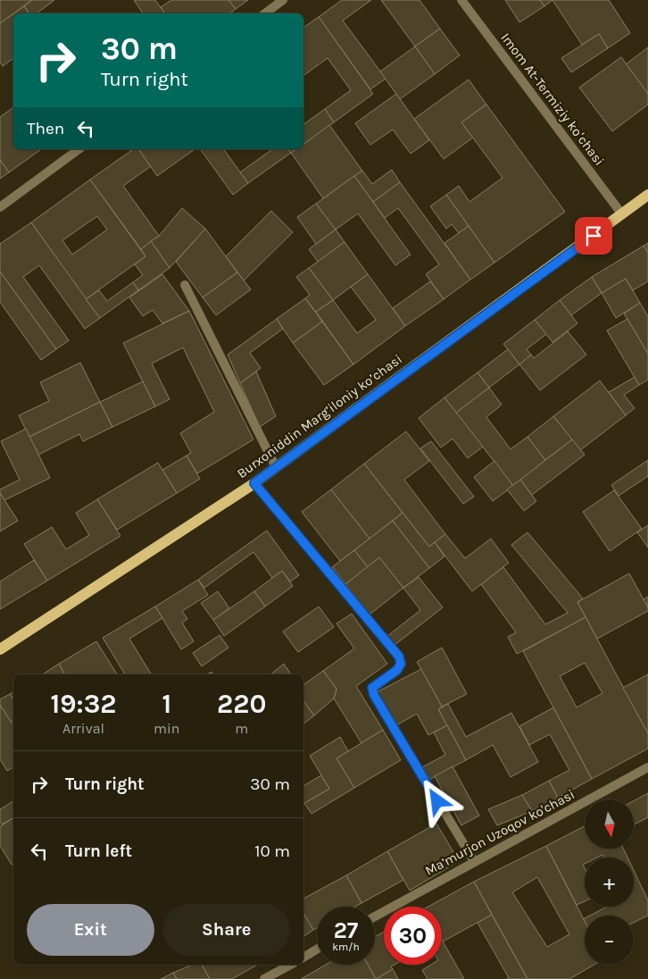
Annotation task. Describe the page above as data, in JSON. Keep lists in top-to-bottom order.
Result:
{
  "streets": {
    "main road": ["Burxoniddin Marg’iloniy ko’chasi"],
    "street": ["Imom At-Termiziy koʻchasi", "Maʼmurjon Uzoqov ko'chasi"]
  },
  "crossings": [
    ["Imom At-Termiziy koʻchasi", "Burxoniddin Marg’iloniy ko’chasi"]
  ],
  "north": "bottom",
  "page": {
    "turn": ["30 m", "Turn right"],
    "then": "Then",
    "eta": [
      "19:32",
      "Arrival",
      "1",
      "min",
      "220",
      "m"
    ],
    "list": [
      {
        "name": "Turn right",
        "value": "30 m"
      },
      {
        "name": "Turn left",
        "value": "10 m"
      }
    ],
    "map_buttons": ["+", "−"],
    "buttons": ["Exit", "Share"],
    "speed": "27 km/h",
    "limit": "30"
  }
}
